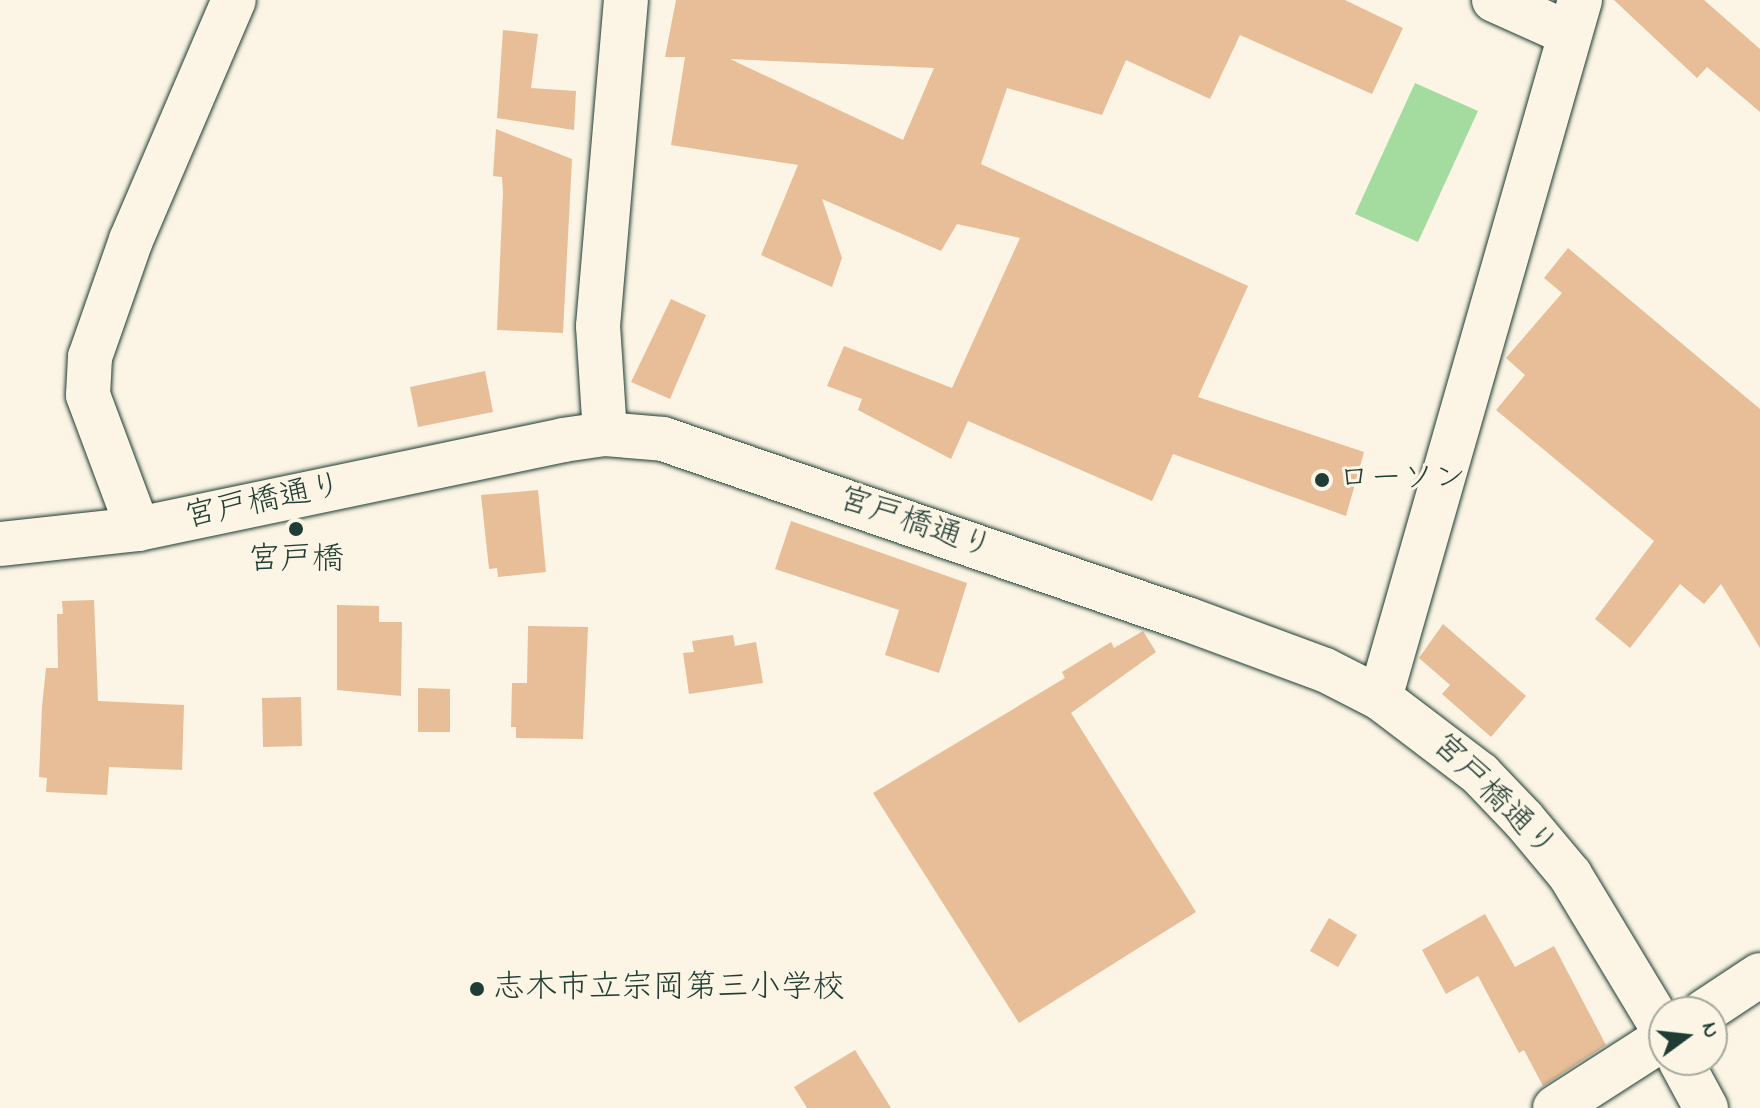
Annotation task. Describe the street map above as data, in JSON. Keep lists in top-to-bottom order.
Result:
{
  "streets": {
    "street": ["宮戸橋通り"]
  },
  "places": ["ローソン", "宮戸橋", "志木市立宗岡第三小学校"],
  "north": "right"
}
